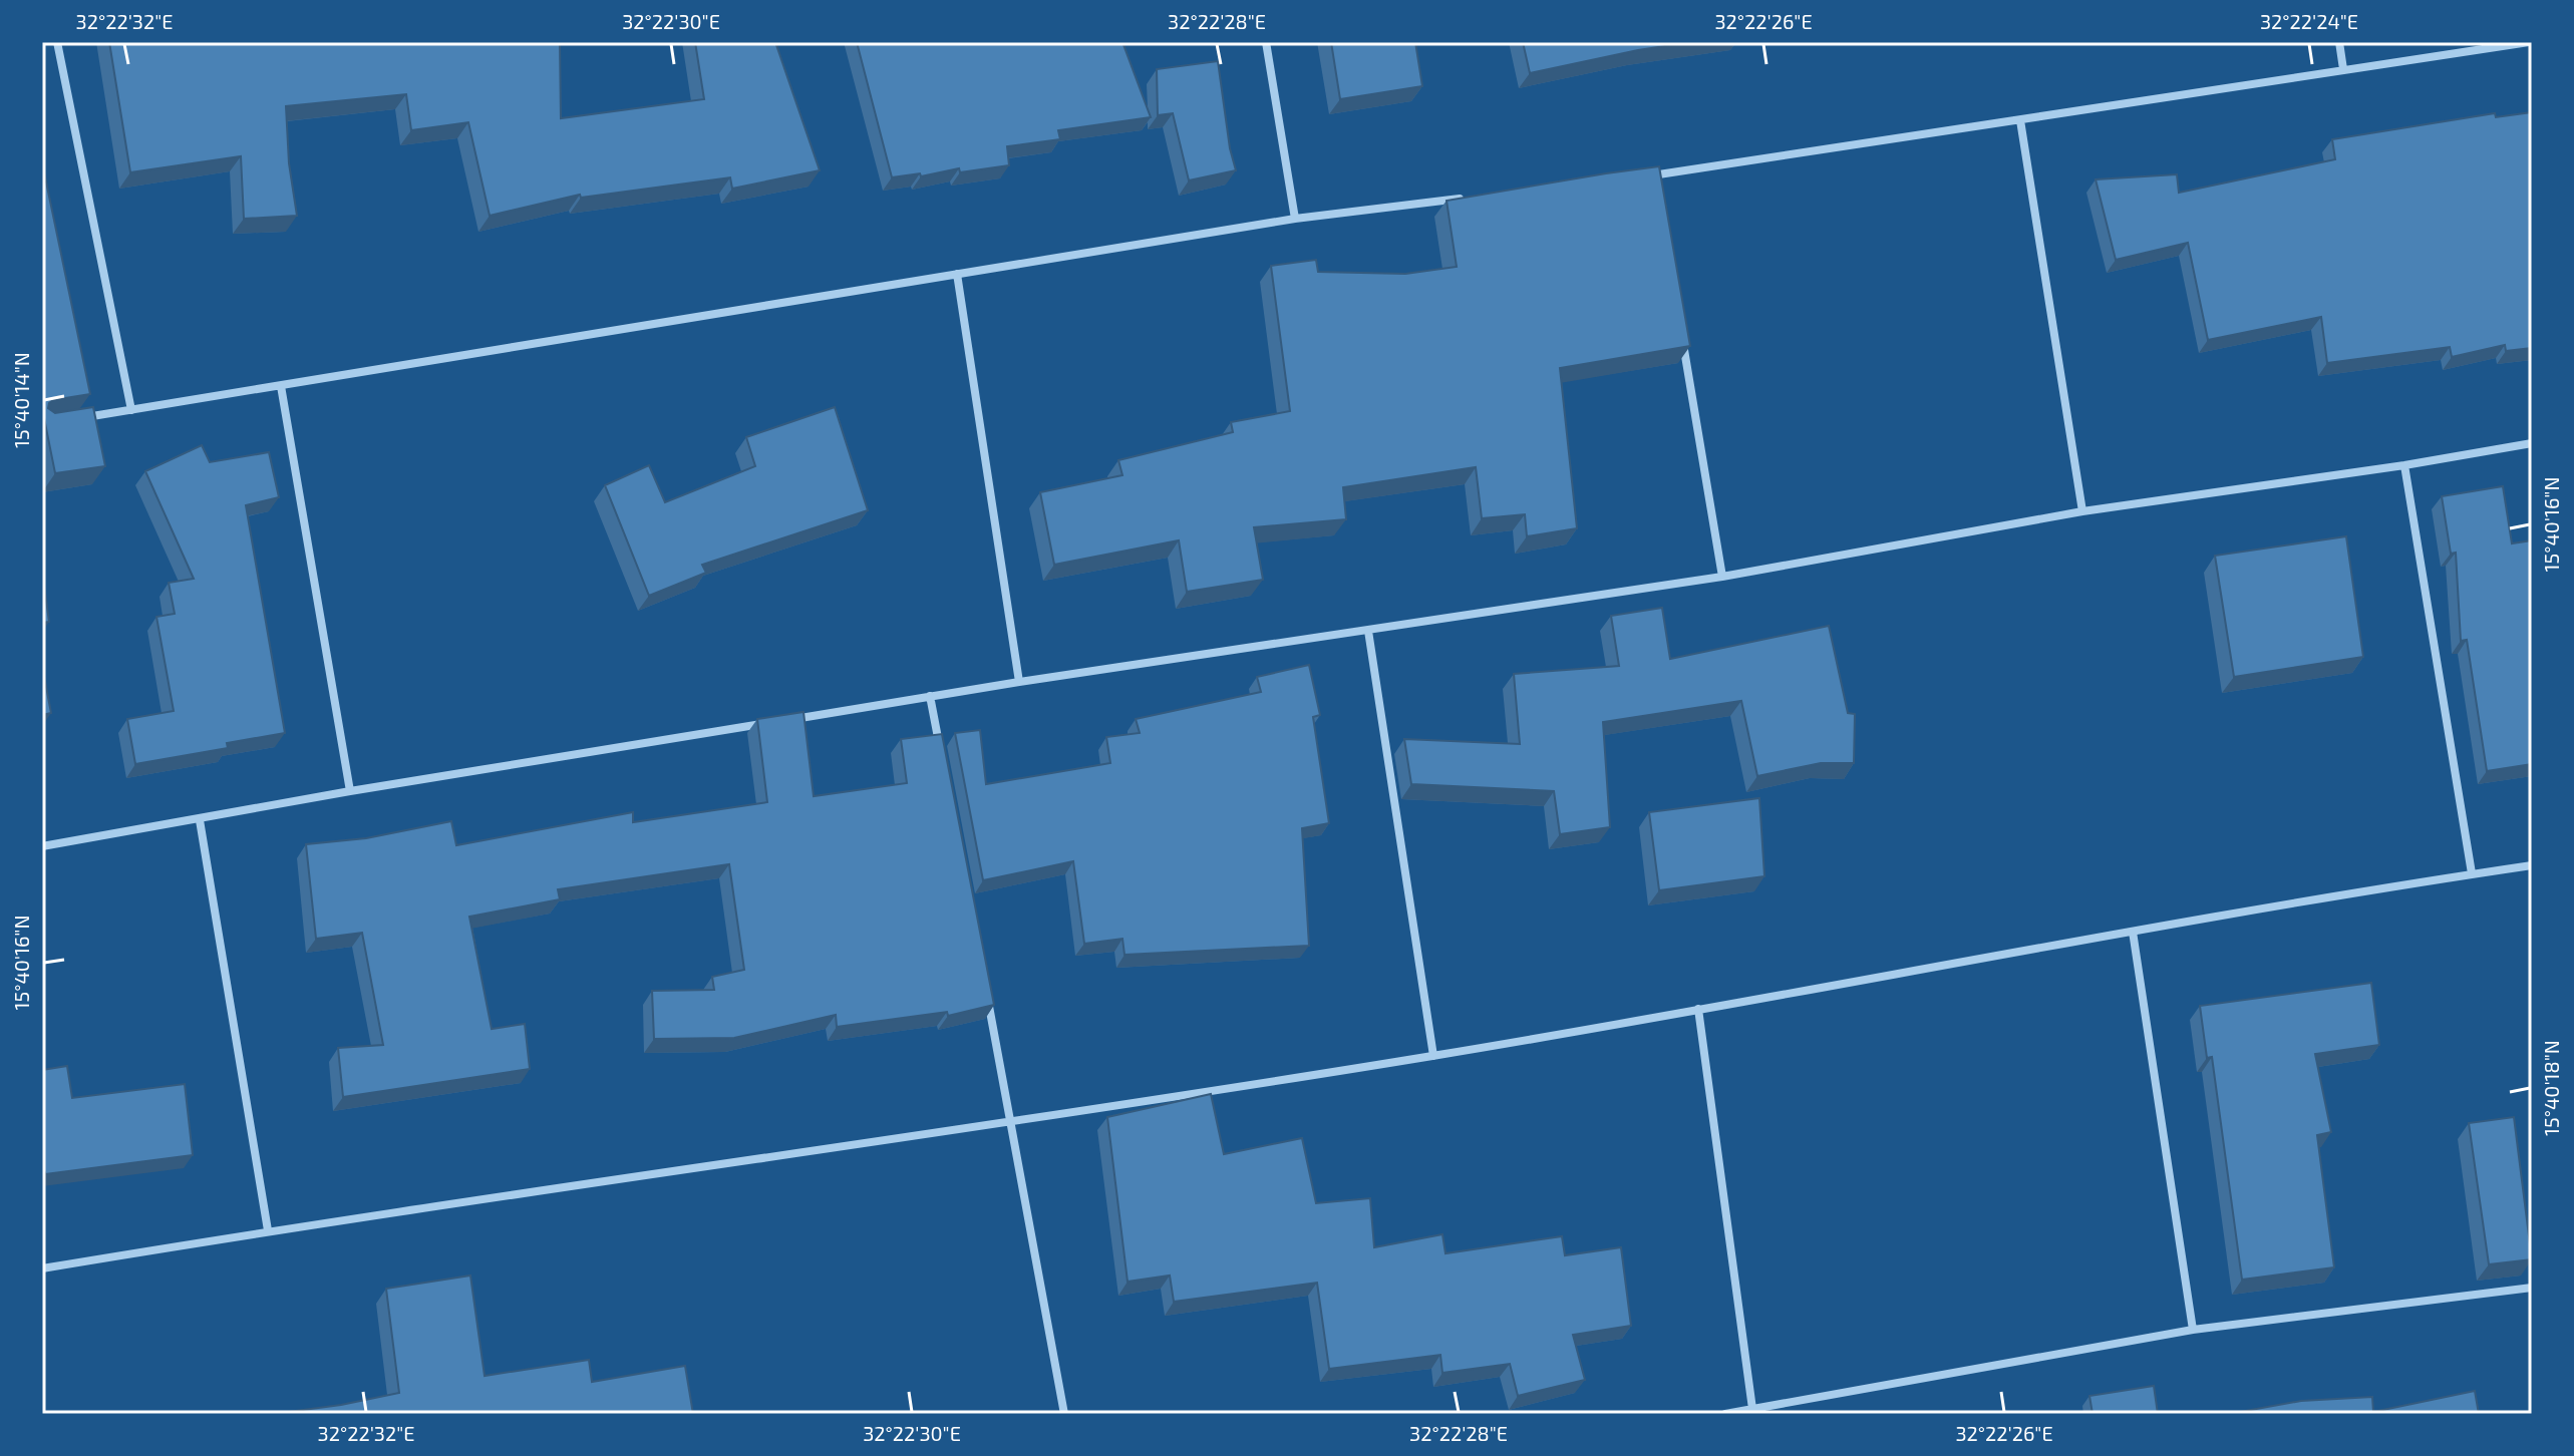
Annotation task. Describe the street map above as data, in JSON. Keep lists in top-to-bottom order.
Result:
{
  "coordinates": [
    "32°22'32\"E",
    "32°22'30\"E",
    "32°22'28\"E",
    "32°22'26\"E",
    "32°22'24\"E",
    "15°40'14\"N",
    "15°40'16\"N",
    "15°40'18\"N"
  ]
}
